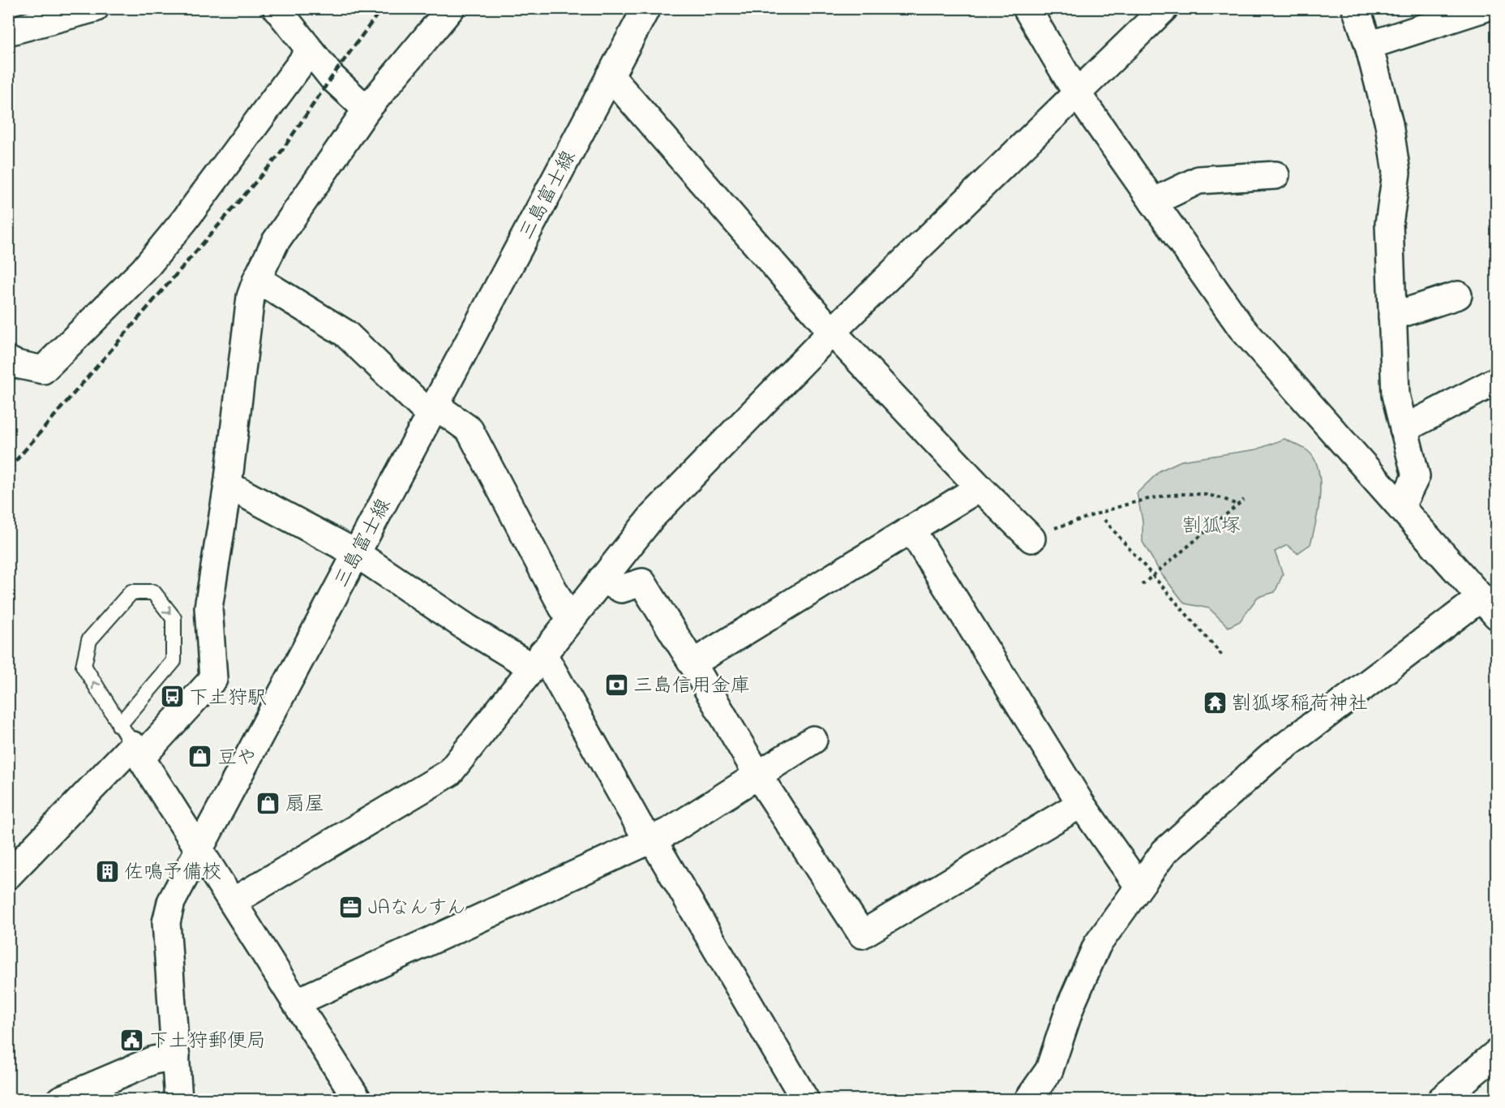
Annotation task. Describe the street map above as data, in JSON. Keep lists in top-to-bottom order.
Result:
{
  "streets": {
    "street": ["三島富士線"]
  },
  "parks": ["割狐塚"],
  "places": {
    "bank": ["三島信用金庫"],
    "bus stop": ["下土狩駅"],
    "temple": ["割狐塚稲荷神社"],
    "shop": ["豆や", "扇屋"],
    "building": ["佐鳴予備校"],
    "office": ["JAなんすん"],
    "public building": ["下土狩郵便局"]
  }
}
